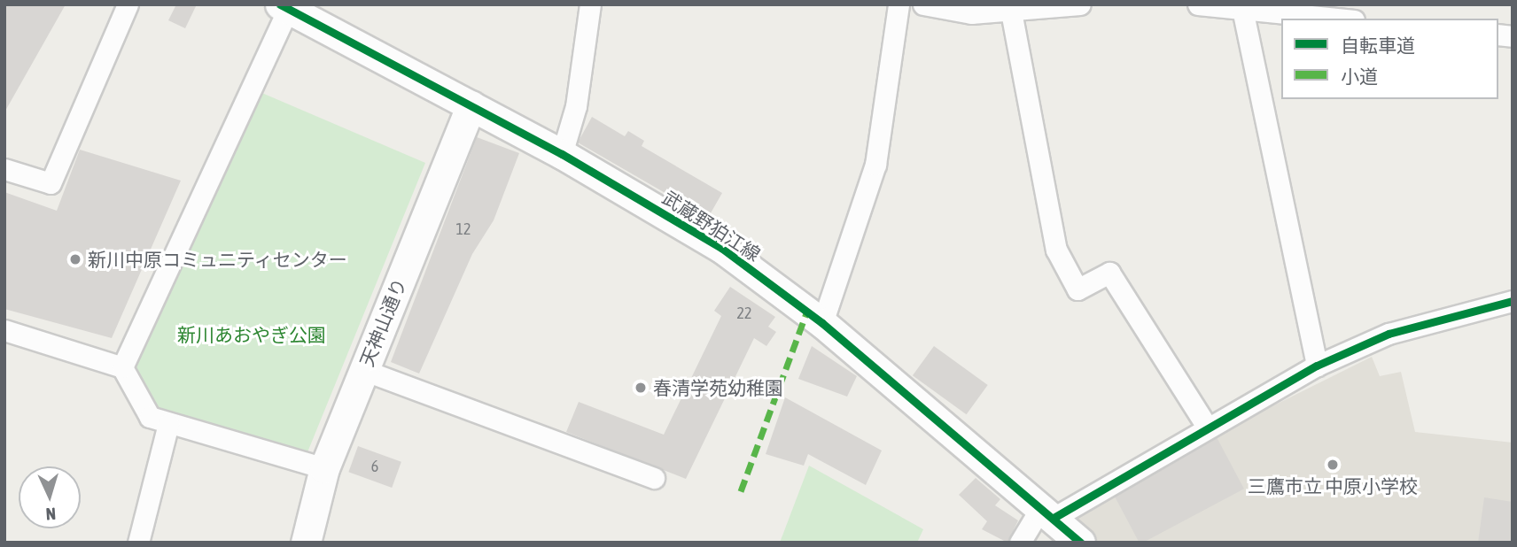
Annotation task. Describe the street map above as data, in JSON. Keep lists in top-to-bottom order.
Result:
{
  "streets": {
    "main road": ["武蔵野狛江線", "天神山通り"]
  },
  "crossings": [
    ["武蔵野狛江線", "天神山通り"]
  ],
  "parks": ["新川あおやぎ公園"],
  "places": ["新川中原コミュニティセンター", "春清学苑幼稚園", "三鷹市立 中原小学校"],
  "house_numbers": ["12", "22", "6"],
  "legend": ["自転車道", "小道"],
  "north": "bottom"
}
